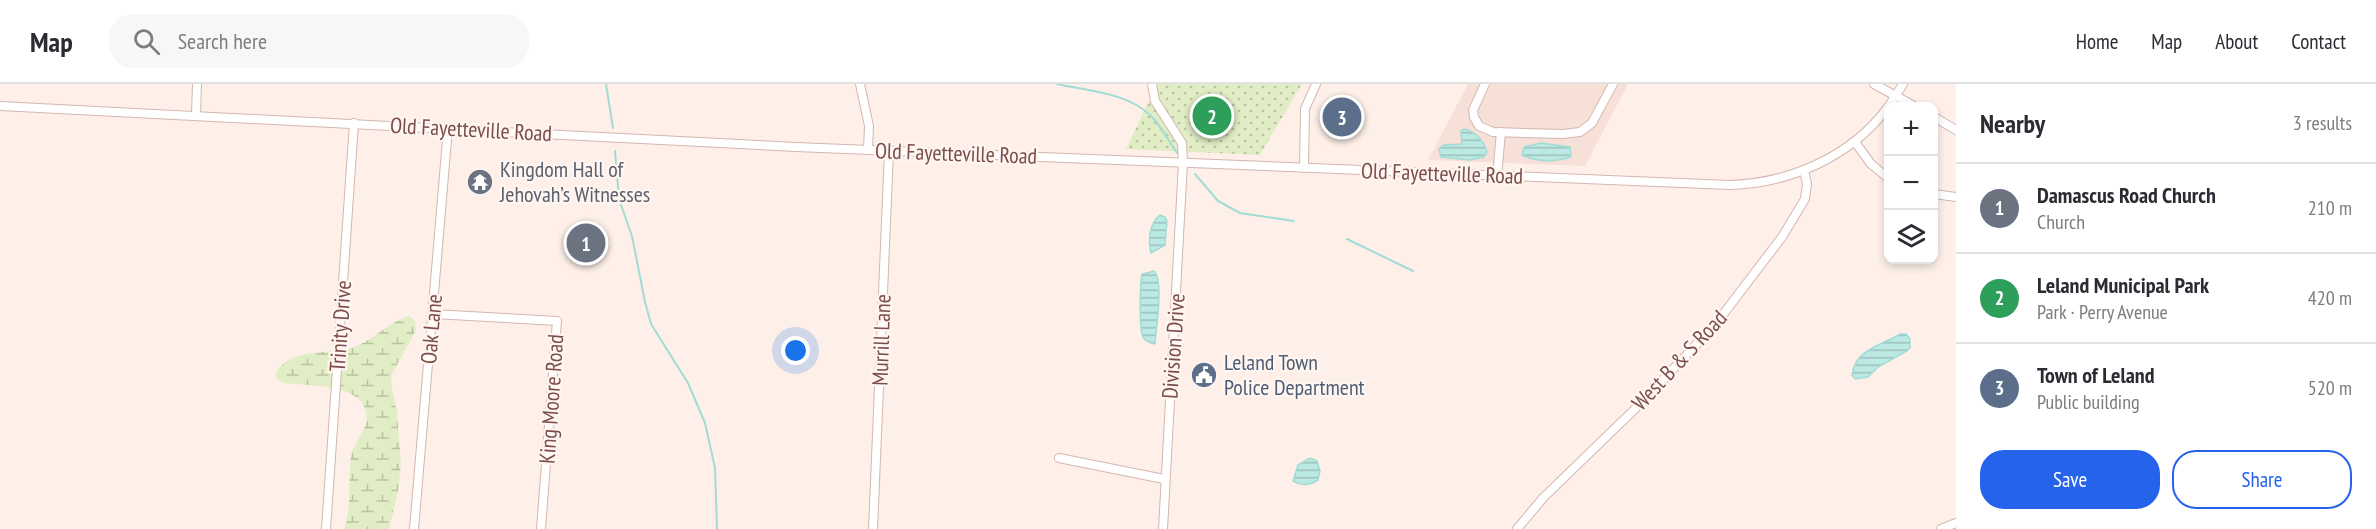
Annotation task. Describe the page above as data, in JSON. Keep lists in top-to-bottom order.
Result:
{
  "streets": {
    "street": [
      "Old Fayetteville Road",
      "Trinity Drive",
      "Oak Lane",
      "Murrill Lane",
      "Division Drive",
      "West B & S Road",
      "King Moore Road"
    ]
  },
  "crossings": [
    ["Old Fayetteville Road", "Trinity Drive"],
    ["Old Fayetteville Road", "Oak Lane"],
    ["Old Fayetteville Road", "Murrill Lane"],
    ["Old Fayetteville Road", "Division Drive"],
    ["Old Fayetteville Road", "West B & S Road"],
    ["Oak Lane", "King Moore Road"]
  ],
  "places": {
    "temple": ["Kingdom Hall of Jehovah’s Witnesses"],
    "public building": ["Leland Town Police Department"]
  },
  "page": {
    "header": "Map",
    "search": "Search here",
    "nav": [
      "Home",
      "Map",
      "About",
      "Contact"
    ],
    "heading": ["Nearby", "3 results"],
    "pins": ["2", "3", "1"],
    "map_buttons": ["+", "−"],
    "list": [
      {
        "mark": "1",
        "name": "Damascus Road Church",
        "note": "Church",
        "value": "210 m"
      },
      {
        "mark": "2",
        "name": "Leland Municipal Park",
        "note": "Park · Perry Avenue",
        "value": "420 m"
      },
      {
        "mark": "3",
        "name": "Town of Leland",
        "note": "Public building",
        "value": "520 m"
      }
    ],
    "buttons": ["Save", "Share"]
  }
}
